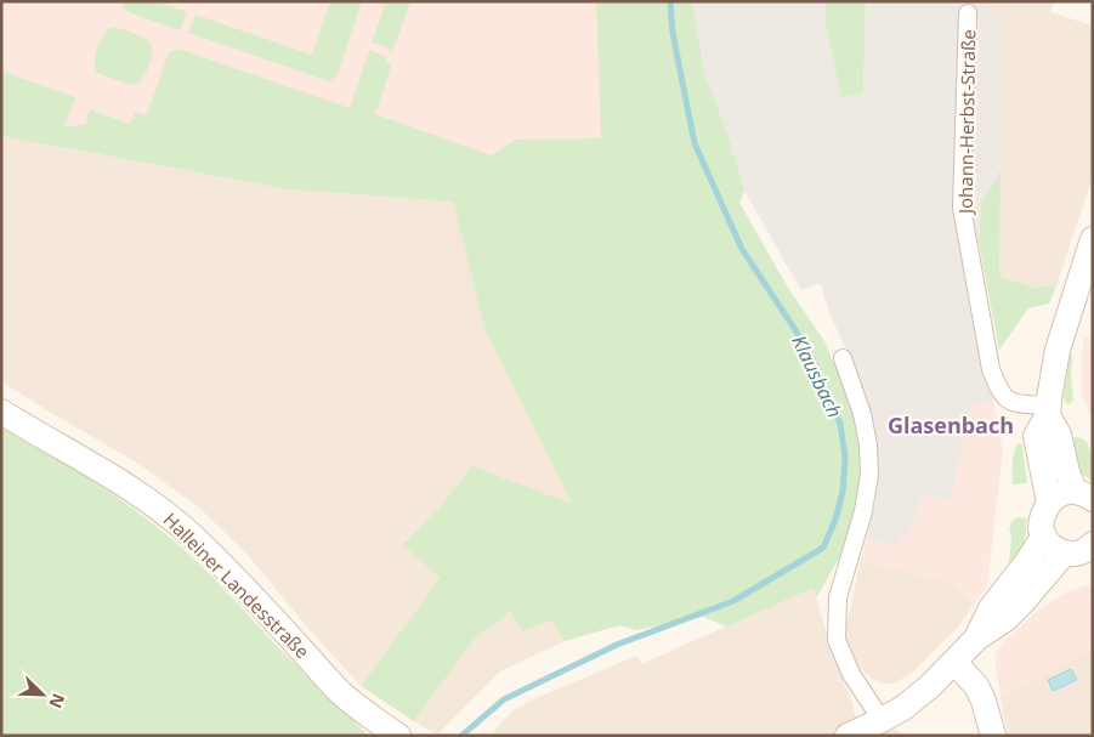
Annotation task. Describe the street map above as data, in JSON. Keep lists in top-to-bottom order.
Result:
{
  "streets": {
    "main road": ["Halleiner Landesstraße"],
    "street": ["Johann-Herbst-Straße"]
  },
  "districts": ["Glasenbach"],
  "water": ["Klausbach"],
  "north": "bottom right"
}
